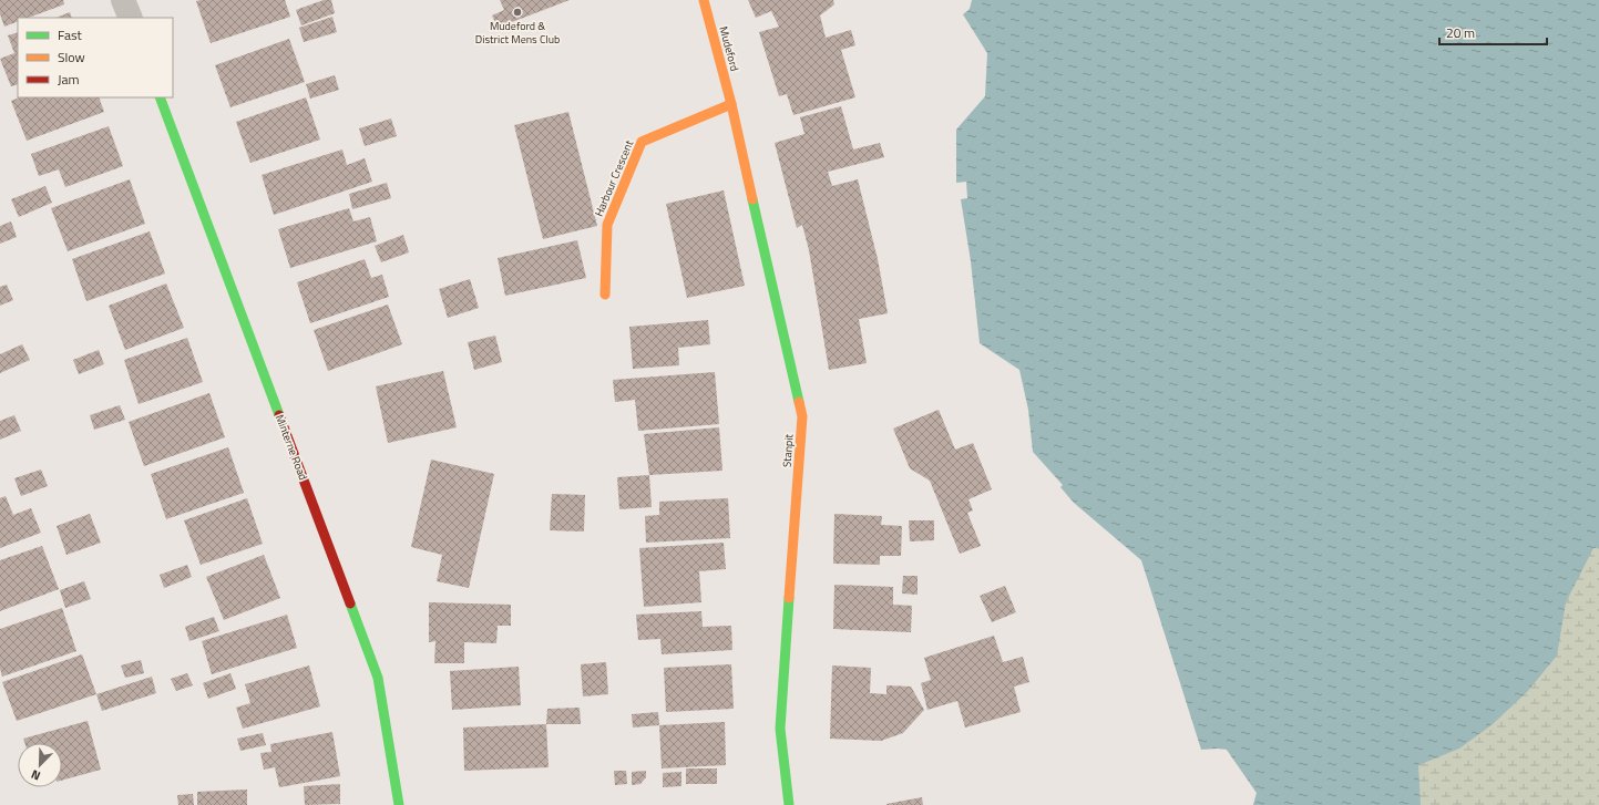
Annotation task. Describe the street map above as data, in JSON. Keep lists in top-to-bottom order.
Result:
{
  "streets": {
    "street": [
      "Mudeford",
      "Harbour Crescent",
      "Minterne Road",
      "Stanpit"
    ]
  },
  "crossings": [
    ["Mudeford", "Harbour Crescent"],
    ["Mudeford", "Stanpit"],
    ["Harbour Crescent", "Stanpit"]
  ],
  "places": ["Mudeford & District Mens Club"],
  "legend": ["Fast", "Slow", "Jam"],
  "scale_bar": "20 m",
  "north": "bottom left"
}
